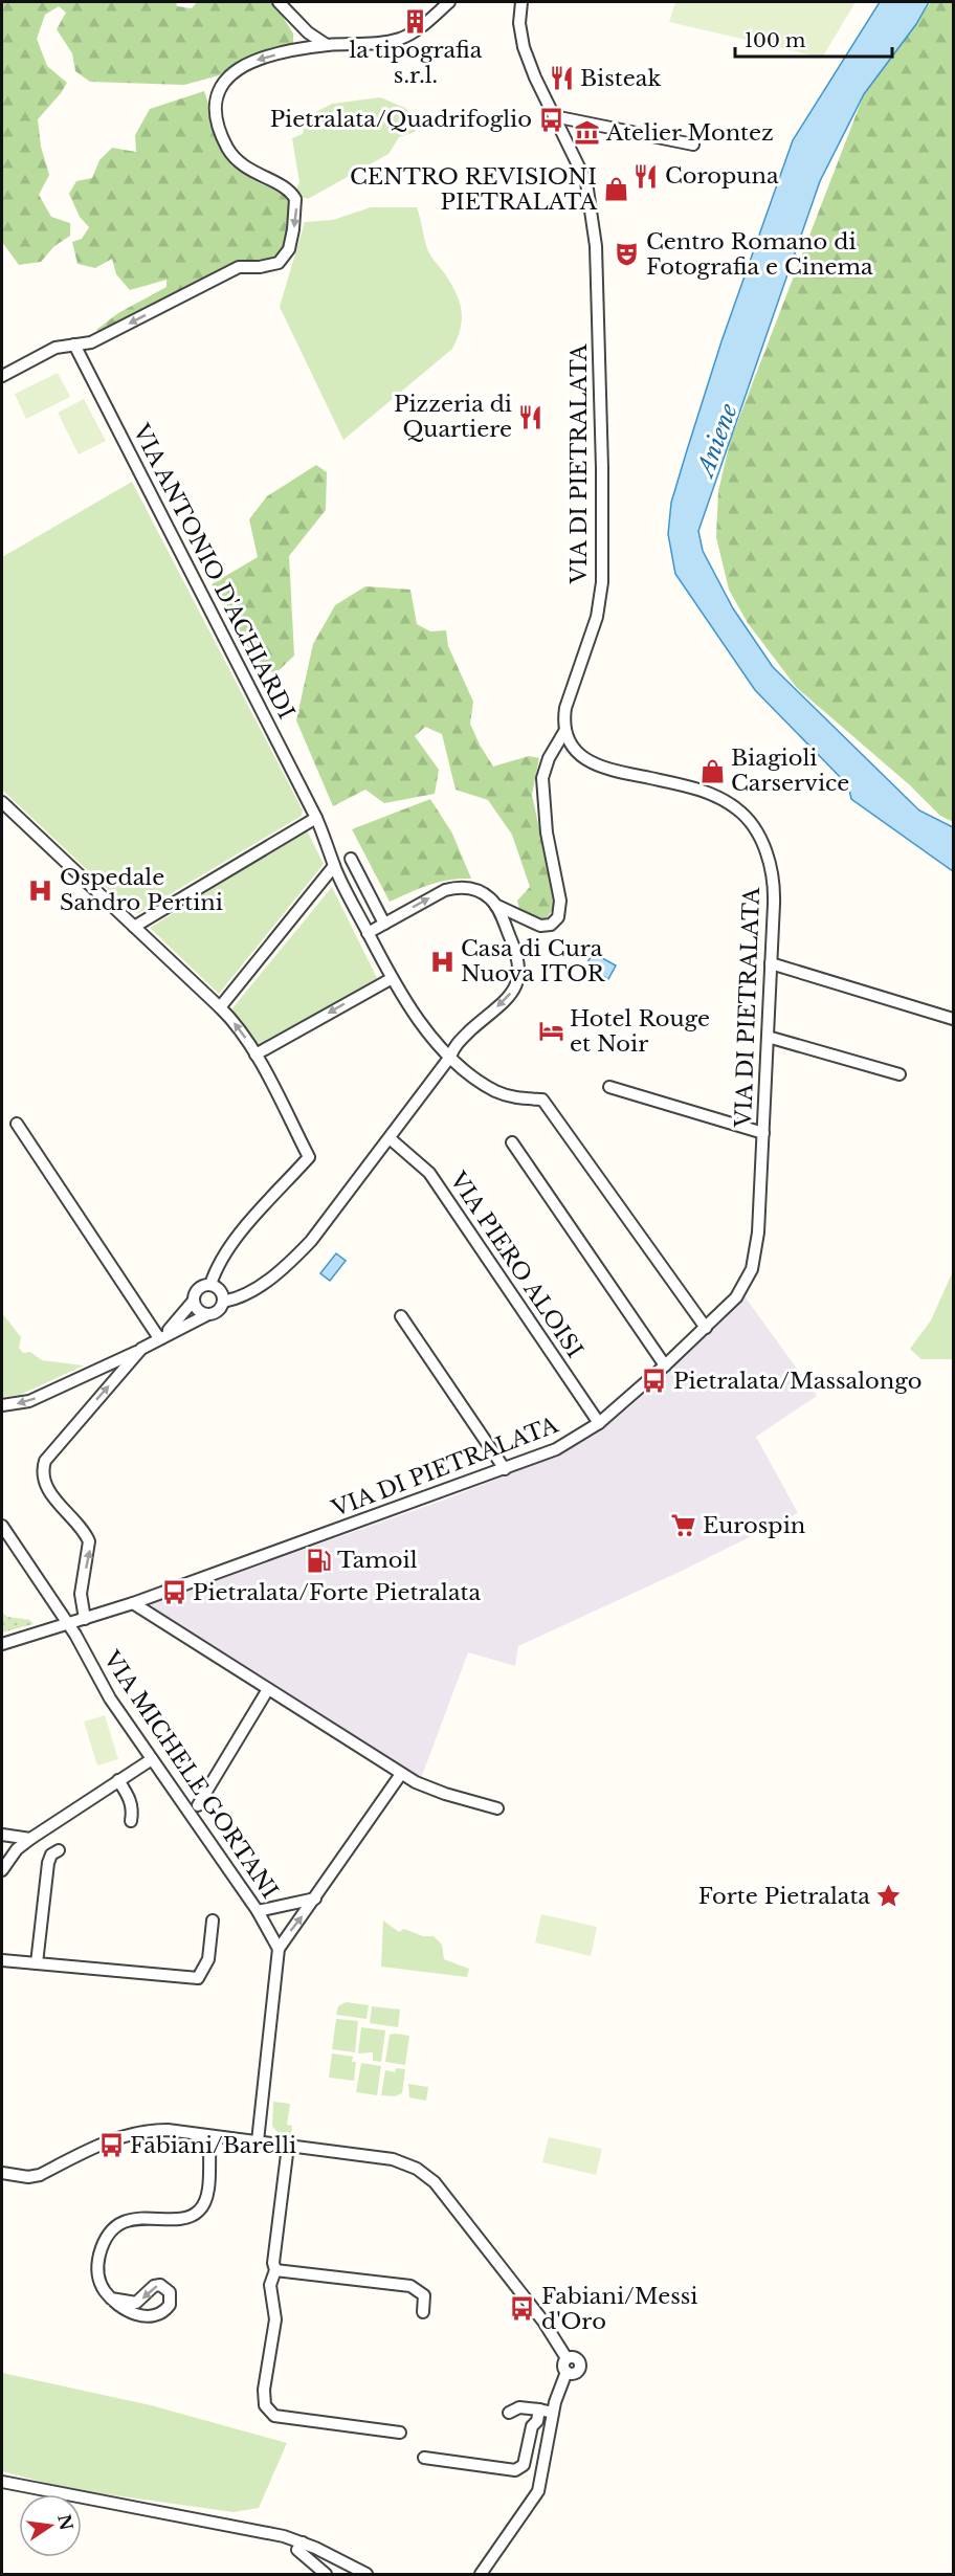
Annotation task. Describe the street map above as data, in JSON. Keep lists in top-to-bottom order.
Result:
{
  "streets": {
    "street": [
      "VIA DI PIETRALATA",
      "VIA ANTONIO D'ACHIARDI",
      "VIA PIERO ALOISI",
      "VIA MICHELE GORTANI"
    ]
  },
  "crossings": [
    ["VIA DI PIETRALATA", "VIA ANTONIO D'ACHIARDI"],
    ["VIA DI PIETRALATA", "VIA PIERO ALOISI"],
    ["VIA DI PIETRALATA", "VIA MICHELE GORTANI"]
  ],
  "water": ["Aniene"],
  "places": {
    "building": ["la tipografia s.r.l."],
    "restaurant": ["Bisteak", "Coropuna", "Pizzeria di Quartiere"],
    "bus stop": [
      "Pietralata/Quadrifoglio",
      "Pietralata/Massalongo",
      "Pietralata/Forte Pietralata",
      "Fabiani/Barelli",
      "Fabiani/Messi d'Oro"
    ],
    "museum": ["Atelier Montez"],
    "shop": ["CENTRO REVISIONI PIETRALATA", "Biagioli Carservice"],
    "theatre": ["Centro Romano di Fotografia e Cinema"],
    "hospital": ["Ospedale Sandro Pertini", "Casa di Cura Nuova ITOR"],
    "hotel": ["Hotel Rouge et Noir"],
    "supermarket": ["Eurospin"],
    "fuel station": ["Tamoil"],
    "place": ["Forte Pietralata"]
  },
  "scale_bar": "100 m",
  "north": "right"
}
